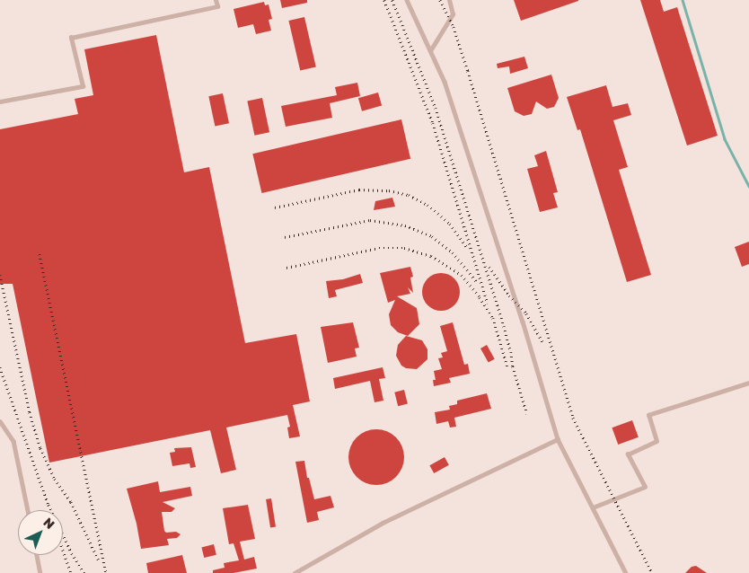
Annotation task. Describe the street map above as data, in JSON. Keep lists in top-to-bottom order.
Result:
{
  "north": "top right"
}
